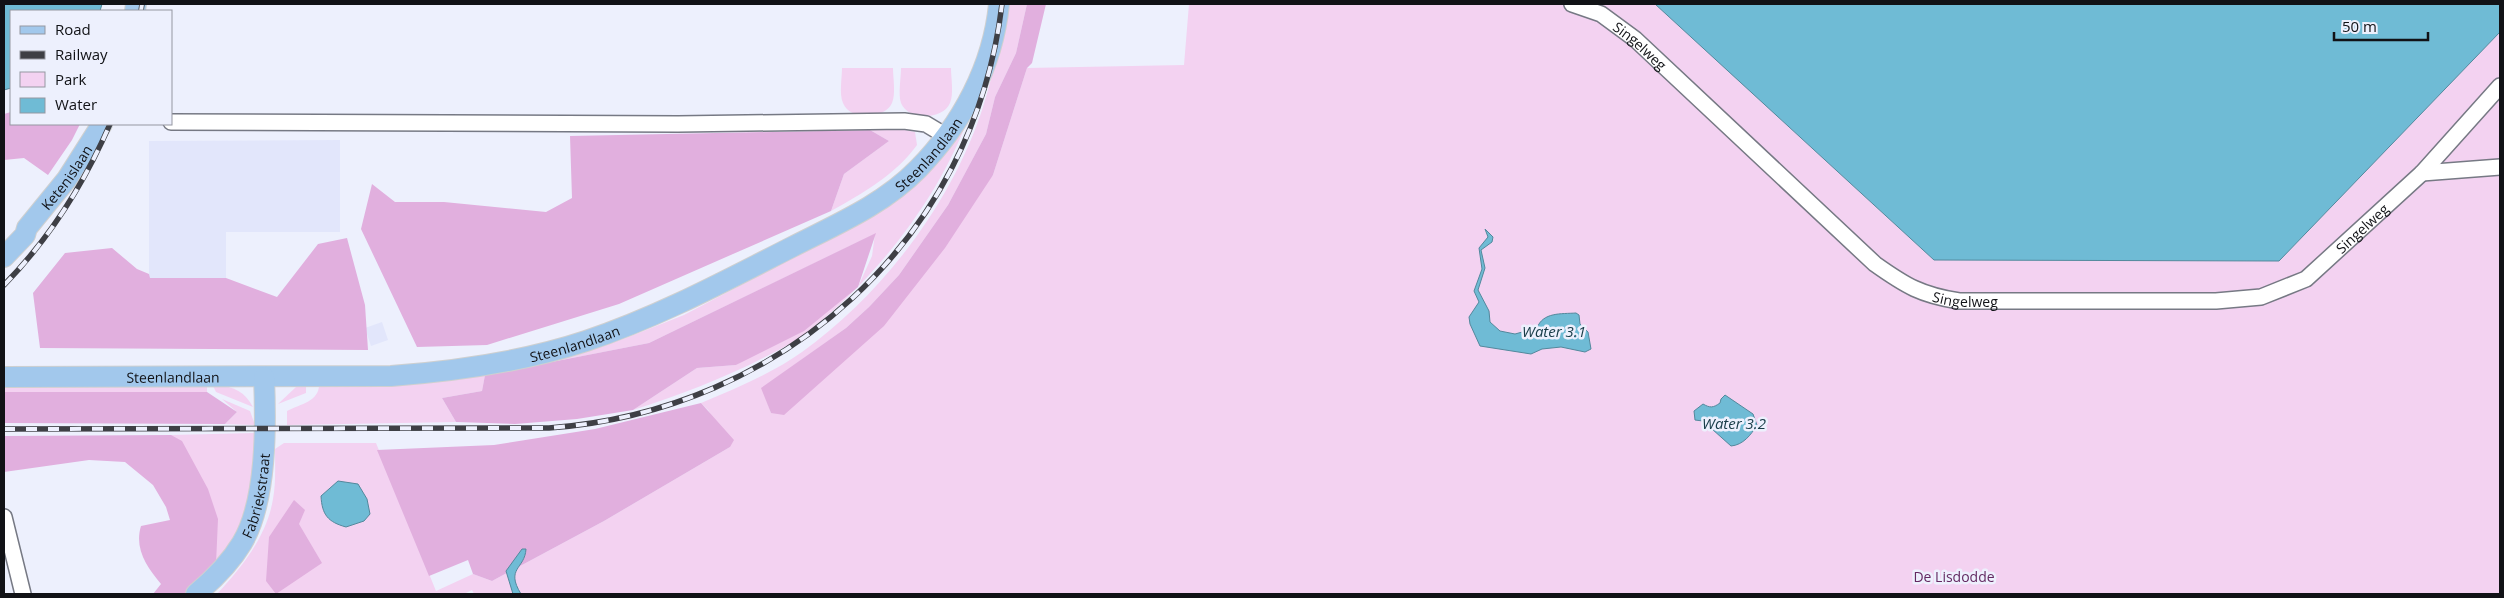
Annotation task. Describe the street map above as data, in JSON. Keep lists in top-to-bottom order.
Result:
{
  "streets": {
    "main road": ["Steenlandlaan", "Ketenislaan", "Fabriekstraat"],
    "street": ["Singelweg"]
  },
  "crossings": [
    ["Steenlandlaan", "Fabriekstraat"]
  ],
  "water": ["Water 3.1", "Water 3.2"],
  "parks": ["De Lisdodde"],
  "legend": [
    "Road",
    "Railway",
    "Park",
    "Water"
  ],
  "scale_bar": "50 m"
}
